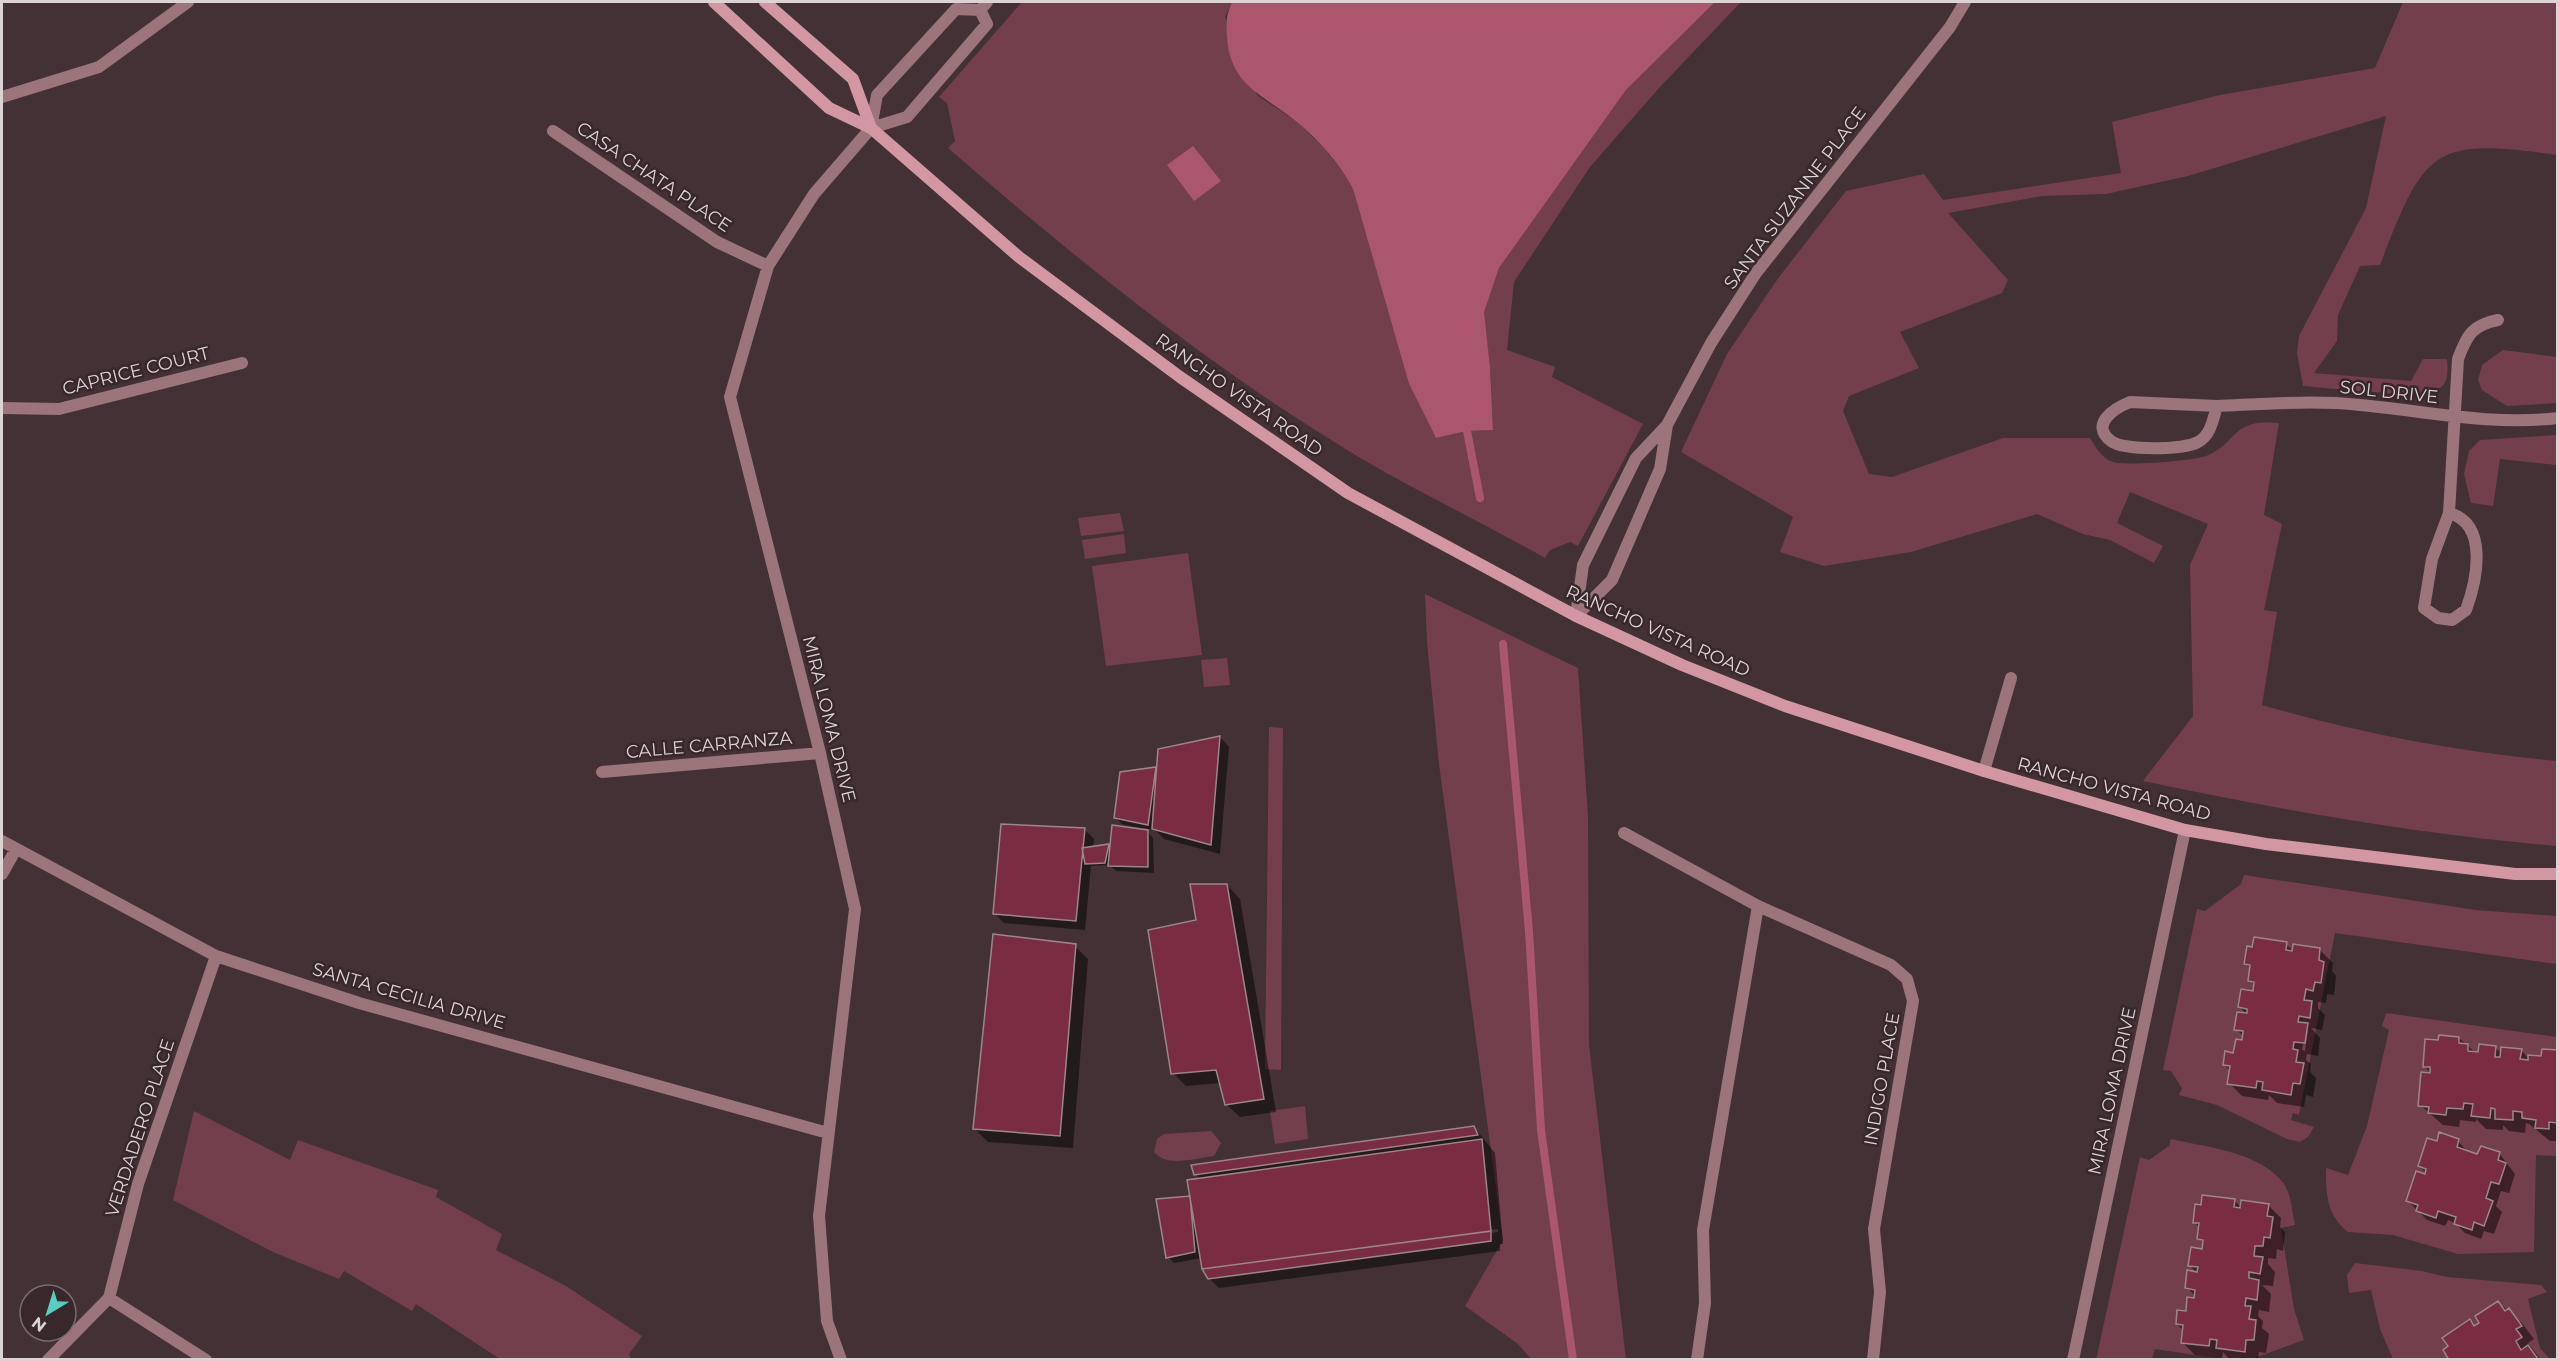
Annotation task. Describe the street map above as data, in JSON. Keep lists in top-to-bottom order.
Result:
{
  "streets": {
    "main road": ["RANCHO VISTA ROAD"],
    "street": [
      "CASA CHATA PLACE",
      "SANTA SUZANNE PLACE",
      "CAPRICE COURT",
      "SOL DRIVE",
      "MIRA LOMA DRIVE",
      "CALLE CARRANZA",
      "SANTA CECILIA DRIVE",
      "INDIGO PLACE",
      "VERDADERO PLACE"
    ]
  },
  "crossings": [
    ["CASA CHATA PLACE", "MIRA LOMA DRIVE"],
    ["SANTA SUZANNE PLACE", "RANCHO VISTA ROAD"],
    ["RANCHO VISTA ROAD", "MIRA LOMA DRIVE"],
    ["MIRA LOMA DRIVE", "CALLE CARRANZA"],
    ["MIRA LOMA DRIVE", "SANTA CECILIA DRIVE"],
    ["SANTA CECILIA DRIVE", "VERDADERO PLACE"]
  ],
  "north": "bottom left"
}
